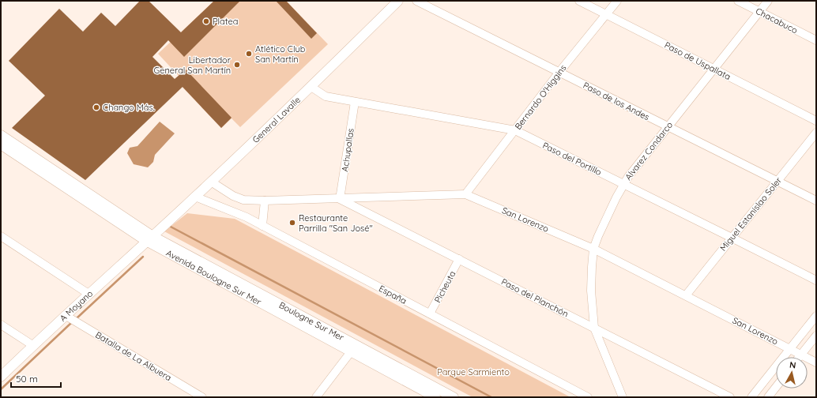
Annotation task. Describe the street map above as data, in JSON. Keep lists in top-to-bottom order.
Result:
{
  "streets": {
    "main road": ["General Lavalle", "A Moyano", "Boulogne Sur Mer"],
    "street": [
      "Chacabuco",
      "Paso de Uspallata",
      "Bernardo O'Higgins",
      "Paso de los Andes",
      "Achupallas",
      "Alvarez Condarco",
      "Paso del Portillo",
      "Miguel Estanislao Soler",
      "San Lorenzo",
      "Picheuta",
      "España",
      "Paso del Planchón",
      "Batalla de La Albuera"
    ]
  },
  "crossings": [
    ["Chacabuco", "Alvarez Condarco"],
    ["Paso de Uspallata", "Bernardo O'Higgins"],
    ["Paso de Uspallata", "Alvarez Condarco"],
    ["Bernardo O'Higgins", "Paso de los Andes"],
    ["Bernardo O'Higgins", "Paso del Portillo"],
    ["Bernardo O'Higgins", "San Lorenzo"],
    ["Paso de los Andes", "Alvarez Condarco"],
    ["Paso de los Andes", "Miguel Estanislao Soler"],
    ["General Lavalle", "Paso del Portillo"],
    ["General Lavalle", "San Lorenzo"],
    ["General Lavalle", "España"],
    ["General Lavalle", "A Moyano"],
    ["General Lavalle", "Boulogne Sur Mer"],
    ["Achupallas", "Paso del Portillo"],
    ["Achupallas", "San Lorenzo"],
    ["Achupallas", "Paso del Planchón"],
    ["Alvarez Condarco", "Paso del Portillo"],
    ["Alvarez Condarco", "San Lorenzo"],
    ["Alvarez Condarco", "Paso del Planchón"],
    ["Paso del Portillo", "Miguel Estanislao Soler"],
    ["Miguel Estanislao Soler", "San Lorenzo"],
    ["San Lorenzo", "Paso del Planchón"],
    ["Picheuta", "España"],
    ["Picheuta", "Paso del Planchón"],
    ["A Moyano", "Boulogne Sur Mer"],
    ["A Moyano", "Batalla de La Albuera"]
  ],
  "parks": ["Parque Sarmiento"],
  "places": [
    "Platea",
    "Atlético Club San Martín",
    "Libertador General San Martín",
    "Chango Más.",
    "Restaurante Parrilla \"San José\""
  ],
  "scale_bar": "50 m",
  "north": "top"
}
